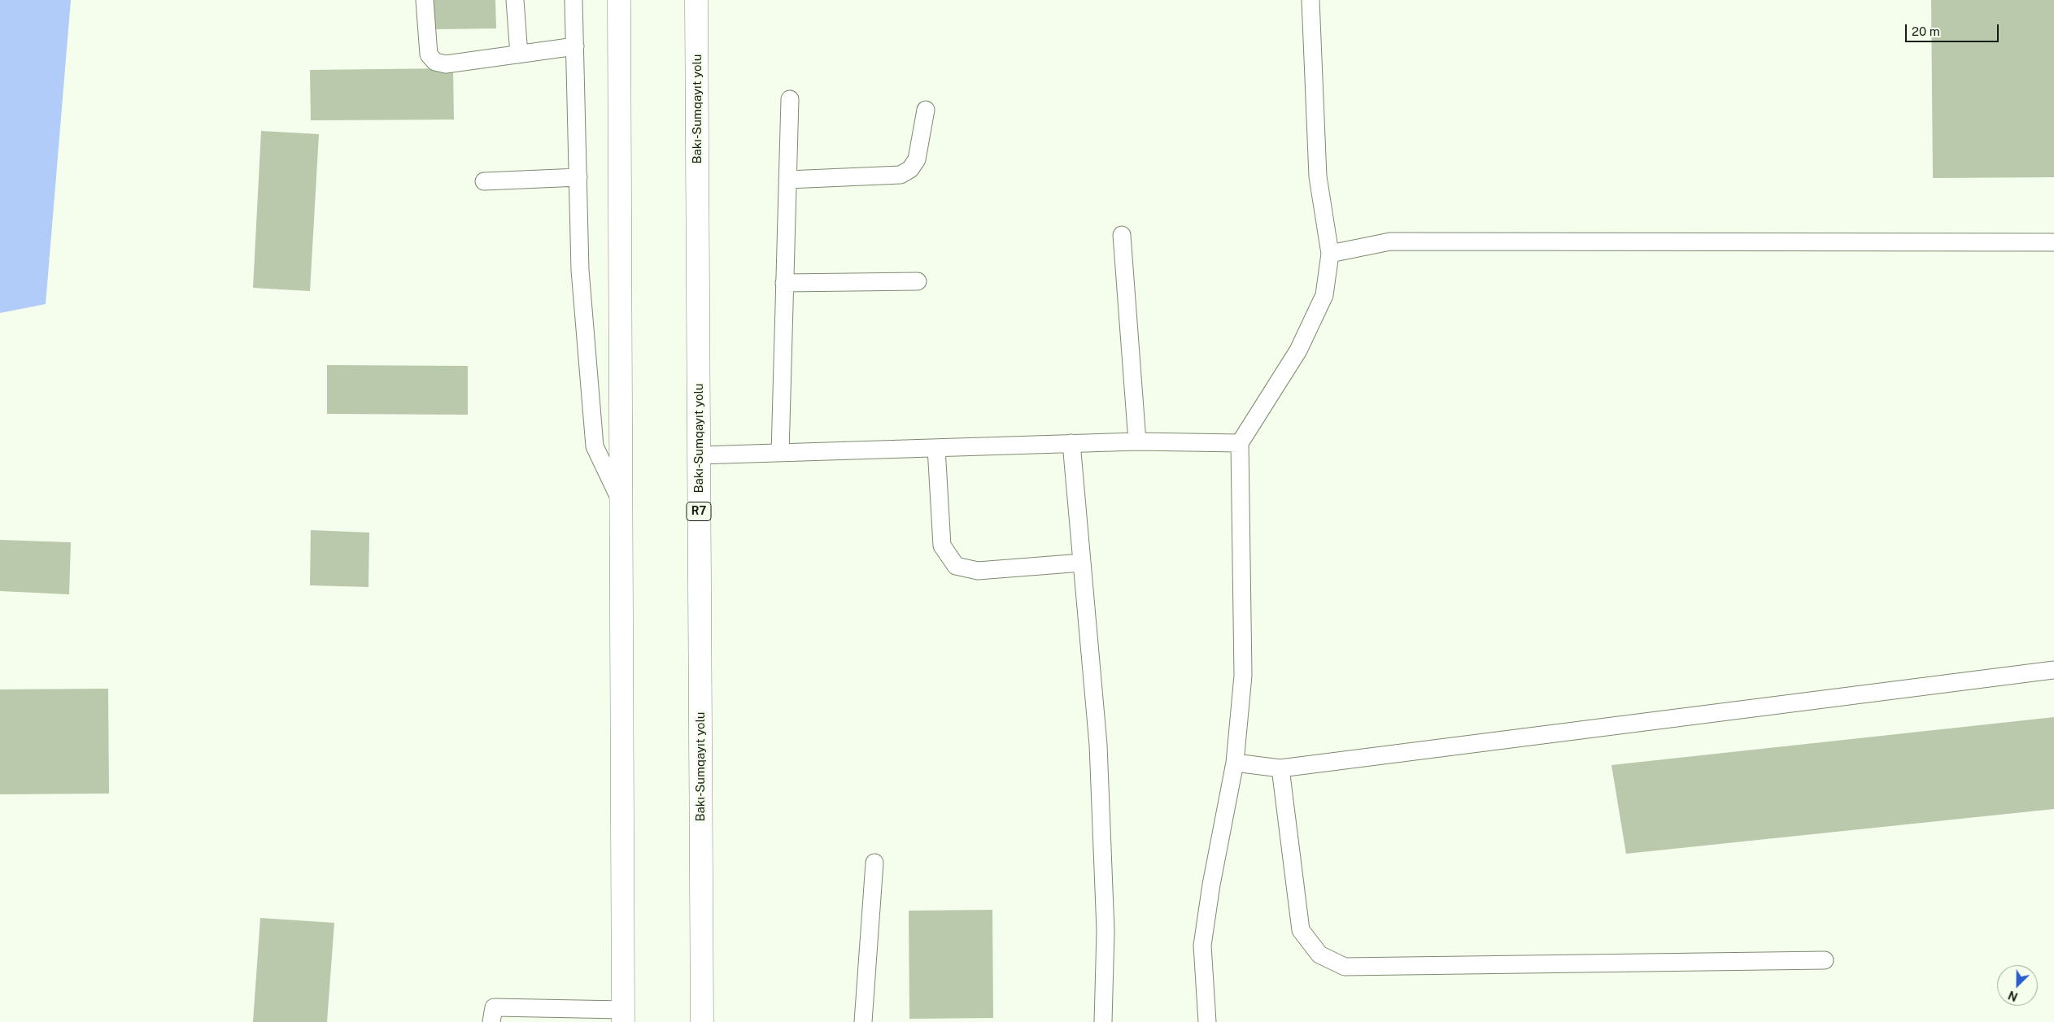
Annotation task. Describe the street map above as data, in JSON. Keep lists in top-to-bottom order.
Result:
{
  "streets": {
    "highway": ["Bakı-Sumqayıt yolu", "R7"]
  },
  "scale_bar": "20 m",
  "north": "bottom left"
}
